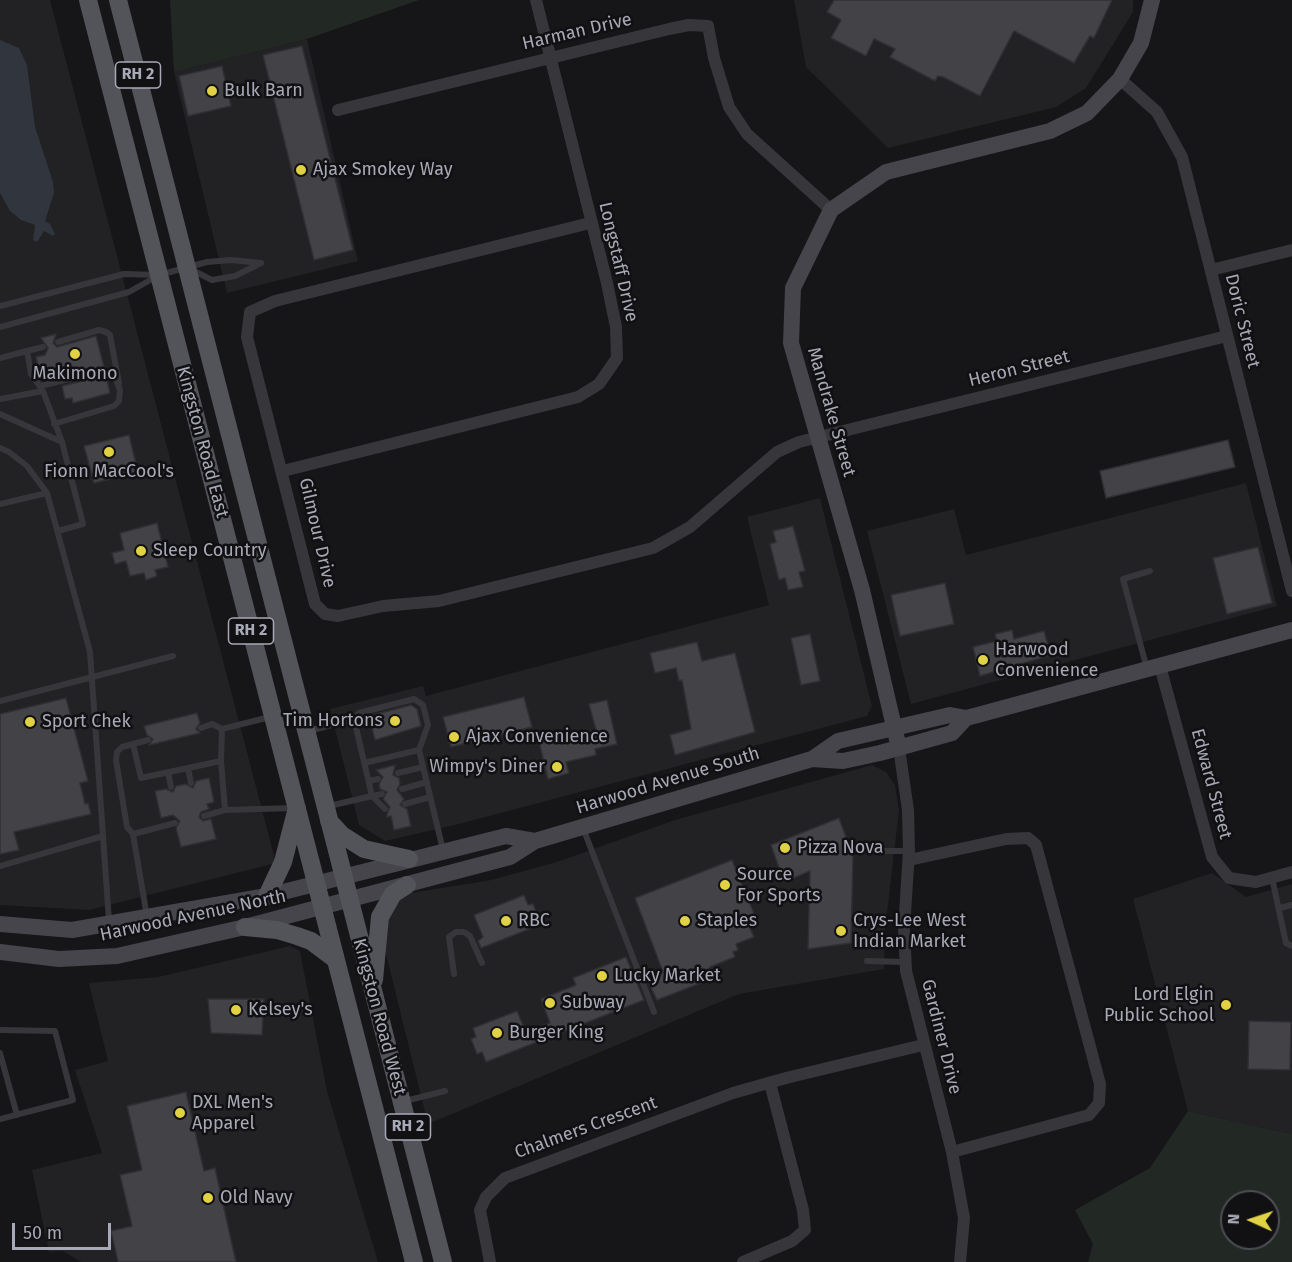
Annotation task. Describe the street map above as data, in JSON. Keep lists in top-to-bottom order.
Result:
{
  "streets": {
    "main road": [
      "RH 2",
      "Mandrake Street",
      "Kingston Road East",
      "Harwood Avenue South",
      "Harwood Avenue North",
      "Kingston Road West"
    ],
    "street": [
      "Harman Drive",
      "Longstaff Drive",
      "Doric Street",
      "Heron Street",
      "Gilmour Drive",
      "Edward Street",
      "Gardiner Drive",
      "Chalmers Crescent"
    ]
  },
  "crossings": [
    ["Harman Drive", "Longstaff Drive"],
    ["Harman Drive", "Mandrake Street"],
    ["Longstaff Drive", "Gilmour Drive"],
    ["Doric Street", "Heron Street"],
    ["Doric Street", "Mandrake Street"],
    ["Heron Street", "Mandrake Street"],
    ["Heron Street", "Gilmour Drive"],
    ["Mandrake Street", "Gilmour Drive"],
    ["Mandrake Street", "Harwood Avenue South"],
    ["Mandrake Street", "Gardiner Drive"],
    ["Kingston Road East", "Harwood Avenue South"],
    ["Kingston Road East", "Harwood Avenue North"],
    ["Kingston Road East", "Kingston Road West"],
    ["Harwood Avenue South", "Edward Street"],
    ["Harwood Avenue South", "Harwood Avenue North"],
    ["Harwood Avenue South", "Kingston Road West"],
    ["Harwood Avenue South", "Gardiner Drive"],
    ["Harwood Avenue North", "Kingston Road West"],
    ["Gardiner Drive", "Chalmers Crescent"]
  ],
  "places": [
    "Bulk Barn",
    "Ajax Smokey Way",
    "Makimono",
    "Fionn MacCool's",
    "Sleep Country",
    "Harwood Convenience",
    "Tim Hortons",
    "Sport Chek",
    "Ajax Convenience",
    "Wimpy's Diner",
    "Pizza Nova",
    "Source For Sports",
    "RBC",
    "Staples",
    "Crys-Lee West Indian Market",
    "Lucky Market",
    "Subway",
    "Lord Elgin Public School",
    "Kelsey's",
    "Burger King",
    "DXL Men's Apparel",
    "Old Navy"
  ],
  "scale_bar": "50 m",
  "north": "left"
}
